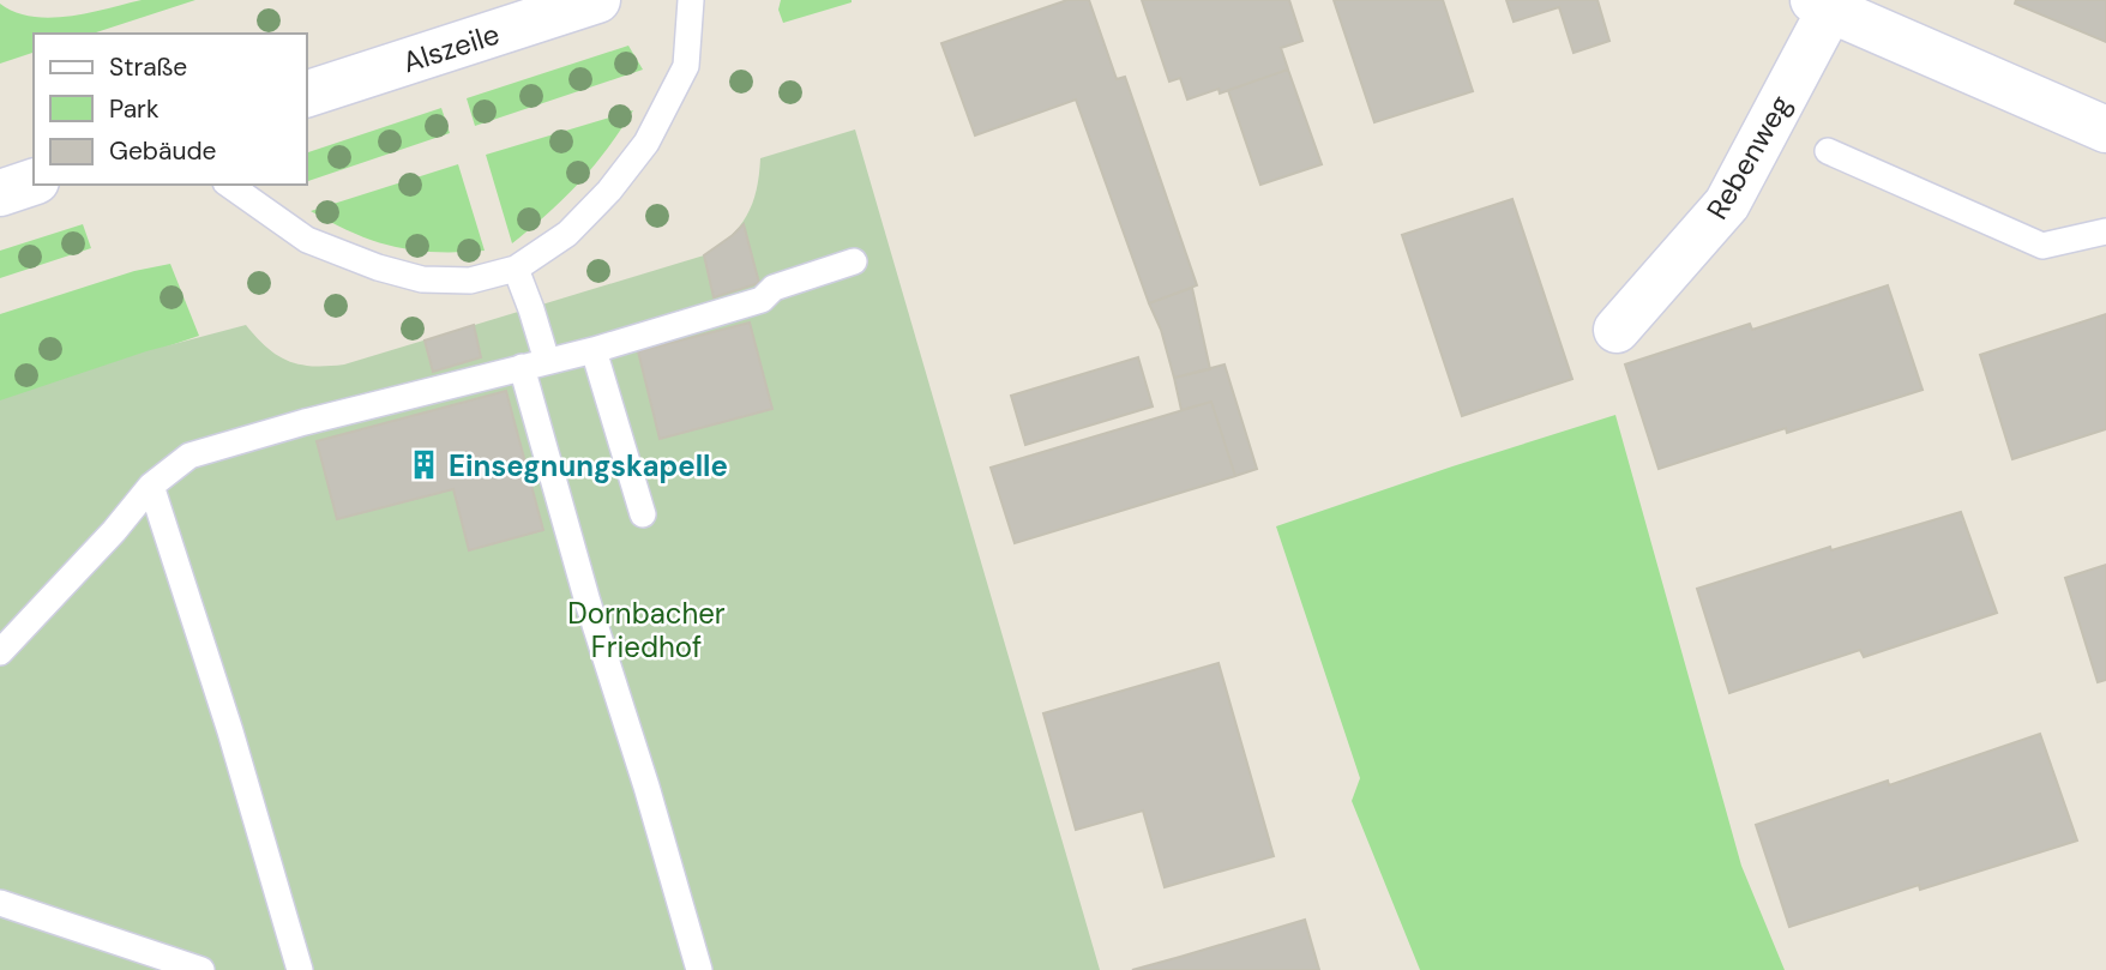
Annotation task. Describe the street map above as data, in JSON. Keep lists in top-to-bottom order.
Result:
{
  "streets": {
    "street": ["Alszeile", "Rebenweg"]
  },
  "parks": ["Dornbacher Friedhof"],
  "places": {
    "building": ["Einsegnungskapelle"]
  },
  "legend": ["Straße", "Park", "Gebäude"]
}
